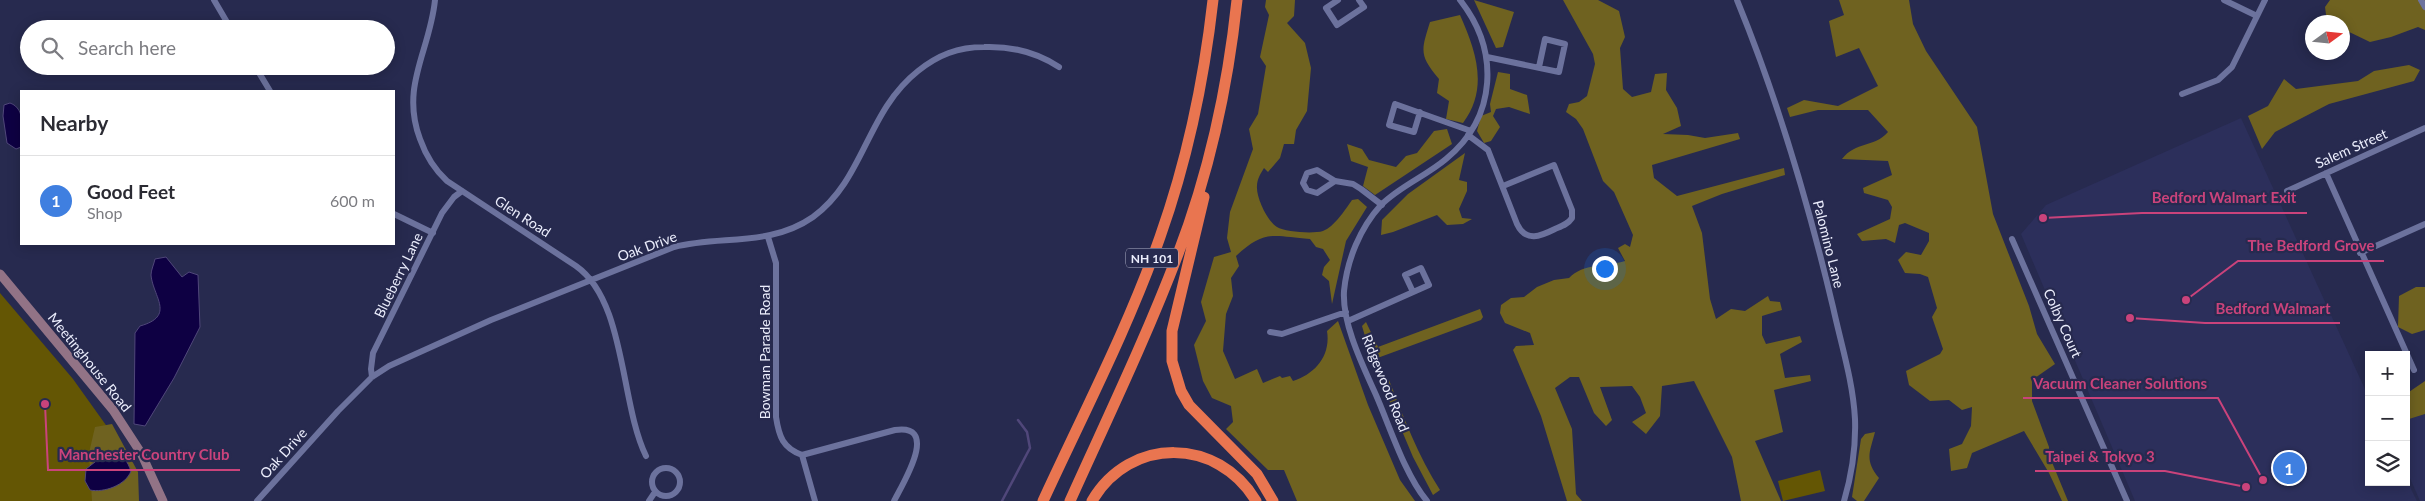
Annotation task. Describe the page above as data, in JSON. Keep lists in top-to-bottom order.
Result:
{
  "streets": {
    "highway": ["NH 101"],
    "street": [
      "Salem Street",
      "Glen Road",
      "Palomino Lane",
      "Oak Drive",
      "Blueberry Lane",
      "Colby Court",
      "Bowman Parade Road",
      "Meetinghouse Road",
      "Ridgewood Road"
    ]
  },
  "crossings": [
    ["Glen Road", "Oak Drive"],
    ["Glen Road", "Blueberry Lane"],
    ["Oak Drive", "Blueberry Lane"],
    ["Oak Drive", "Bowman Parade Road"]
  ],
  "places": [
    "Bedford Walmart Exit",
    "The Bedford Grove",
    "Bedford Walmart",
    "Manchester Country Club",
    "Vacuum Cleaner Solutions",
    "Taipei & Tokyo 3"
  ],
  "north": "right",
  "page": {
    "search": "Search here",
    "heading": "Nearby",
    "list": [
      {
        "mark": "1",
        "name": "Good Feet",
        "note": "Shop",
        "value": "600 m"
      }
    ],
    "map_buttons": ["+", "−"],
    "pins": "1"
  }
}
